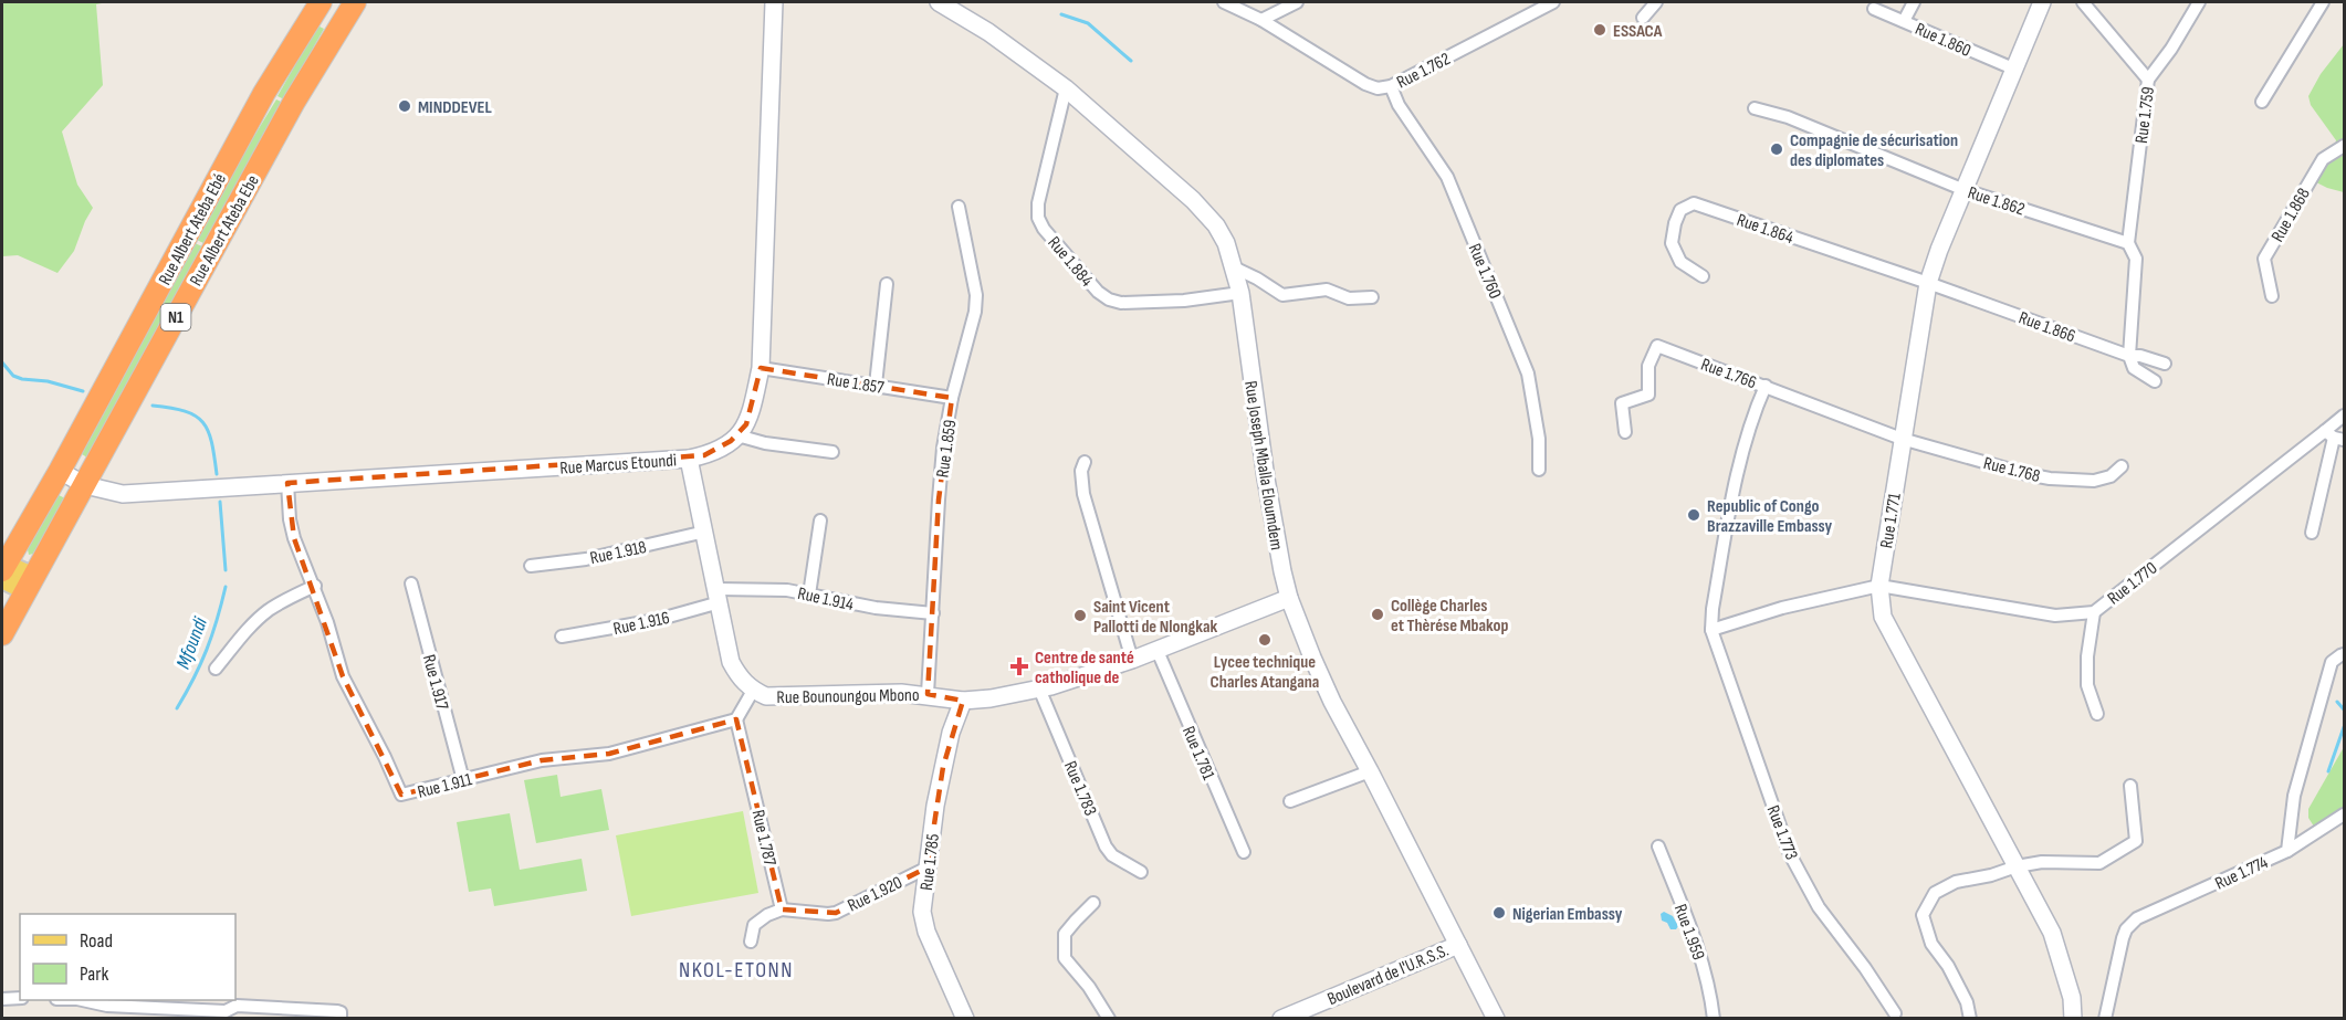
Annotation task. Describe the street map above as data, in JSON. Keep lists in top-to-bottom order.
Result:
{
  "streets": {
    "highway": ["Rue Albert Ateba Ebé", "Rue Albert Ateba Ebe", "N1"],
    "street": [
      "Rue 1.860",
      "Rue 1.762",
      "Rue 1.759",
      "Rue 1.862",
      "Rue 1.868",
      "Rue 1.864",
      "Rue 1.884",
      "Rue 1.760",
      "Rue 1.866",
      "Rue 1.766",
      "Rue 1.857",
      "Rue 1.859",
      "Rue Marcus Etoundi",
      "Rue Joseph Mballa Eloumdem",
      "Rue 1.768",
      "Rue 1.771",
      "Rue 1.918",
      "Rue 1.770",
      "Rue 1.914",
      "Rue 1.916",
      "Rue 1.917",
      "Rue Bounoungou Mbono",
      "Rue 1.781",
      "Rue 1.911",
      "Rue 1.783",
      "Rue 1.773",
      "Rue 1.787",
      "Rue 1.785",
      "Rue 1.774",
      "Rue 1.920",
      "Rue 1.959",
      "Boulevard de l'U.R.S.S."
    ]
  },
  "crossings": [
    ["Rue 1.860", "Rue 1.771"],
    ["Rue 1.762", "Rue 1.760"],
    ["Rue 1.759", "Rue 1.862"],
    ["Rue 1.759", "Rue 1.866"],
    ["Rue 1.862", "Rue 1.771"],
    ["Rue 1.864", "Rue 1.866"],
    ["Rue 1.864", "Rue 1.771"],
    ["Rue Albert Ateba Ebé", "Rue Marcus Etoundi"],
    ["Rue Albert Ateba Ebe", "Rue Marcus Etoundi"],
    ["Rue 1.884", "Rue Joseph Mballa Eloumdem"],
    ["Rue 1.866", "Rue 1.771"],
    ["Rue 1.766", "Rue 1.768"],
    ["Rue 1.766", "Rue 1.771"],
    ["Rue 1.766", "Rue 1.773"],
    ["Rue 1.857", "Rue 1.859"],
    ["Rue 1.857", "Rue Marcus Etoundi"],
    ["Rue 1.859", "Rue 1.914"],
    ["Rue 1.859", "Rue Bounoungou Mbono"],
    ["Rue Marcus Etoundi", "Rue Bounoungou Mbono"],
    ["Rue Marcus Etoundi", "Rue 1.911"],
    ["Rue Joseph Mballa Eloumdem", "Rue Bounoungou Mbono"],
    ["Rue Joseph Mballa Eloumdem", "Boulevard de l'U.R.S.S."],
    ["Rue 1.768", "Rue 1.771"],
    ["Rue 1.771", "Rue 1.770"],
    ["Rue 1.918", "Rue Bounoungou Mbono"],
    ["Rue 1.914", "Rue 1.916"],
    ["Rue 1.914", "Rue Bounoungou Mbono"],
    ["Rue 1.916", "Rue Bounoungou Mbono"],
    ["Rue 1.917", "Rue 1.911"],
    ["Rue Bounoungou Mbono", "Rue 1.781"],
    ["Rue Bounoungou Mbono", "Rue 1.783"],
    ["Rue Bounoungou Mbono", "Rue 1.785"],
    ["Rue 1.911", "Rue 1.787"],
    ["Rue 1.787", "Rue 1.920"],
    ["Rue 1.785", "Rue 1.920"]
  ],
  "districts": ["NKOL-ETONN"],
  "water": ["Mfoundi"],
  "places": {
    "other": [
      "ESSACA",
      "MINDDEVEL",
      "Compagnie de sécurisation des diplomates",
      "Republic of Congo Brazzaville Embassy",
      "Collège Charles et Thèrése Mbakop",
      "Saint Vicent Pallotti de Nlongkak",
      "Lycee technique Charles Atangana",
      "Nigerian Embassy"
    ],
    "health": ["Centre de santé catholique de"]
  },
  "legend": ["Road", "Park"]
}
